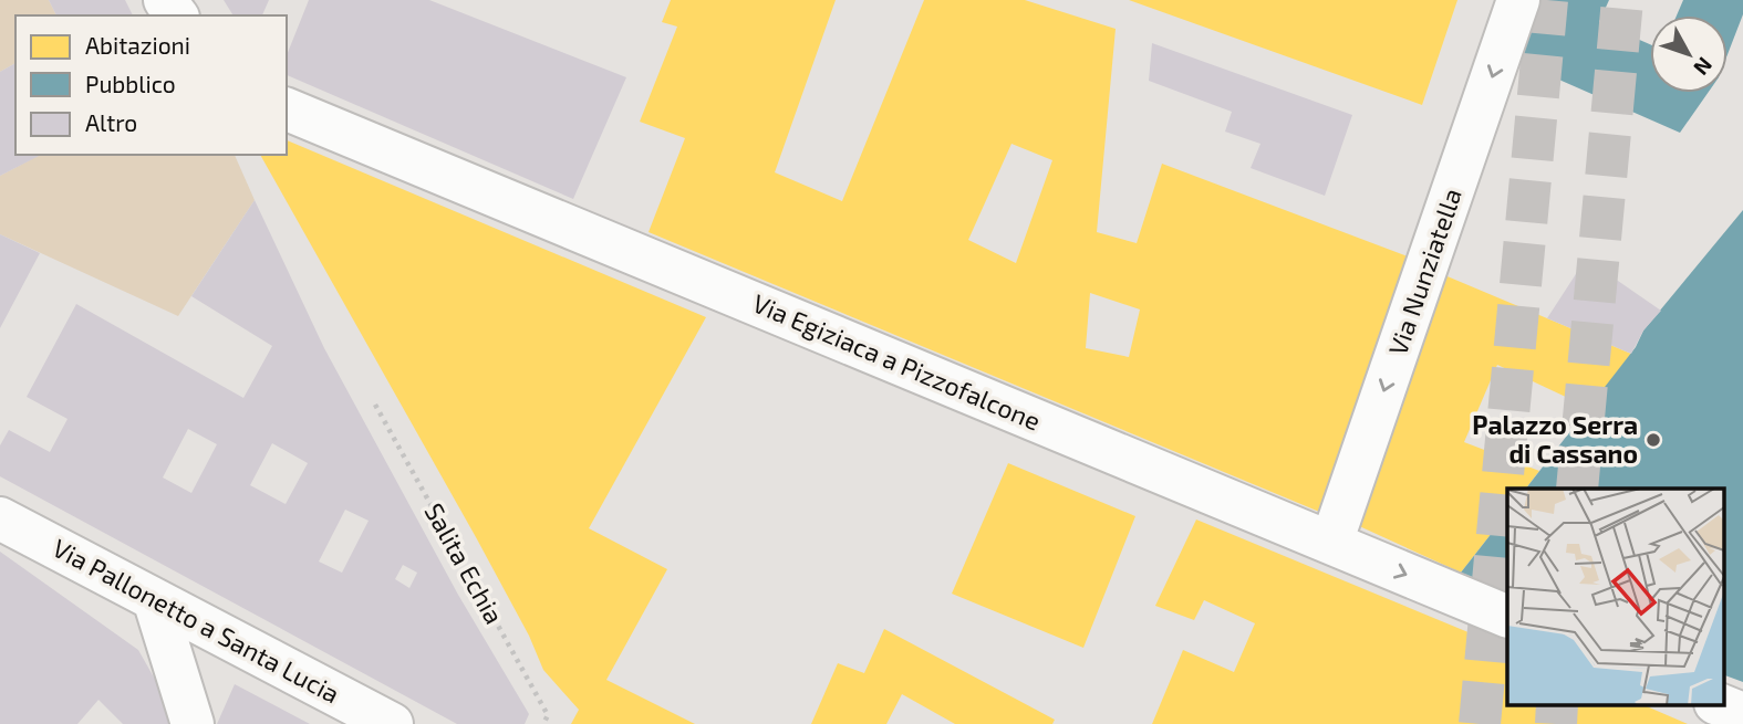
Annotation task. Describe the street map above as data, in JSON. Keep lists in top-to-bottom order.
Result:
{
  "streets": {
    "street": ["Via Nunziatella", "Via Egiziaca a Pizzofalcone", "Via Pallonetto a Santa Lucia"],
    "path": ["Salita Echia"]
  },
  "crossings": [
    ["Via Nunziatella", "Via Egiziaca a Pizzofalcone"]
  ],
  "one_way": ["Via Nunziatella"],
  "places": ["Palazzo Serra di Cassano"],
  "legend": ["Abitazioni", "Pubblico", "Altro"],
  "north": "bottom right"
}
